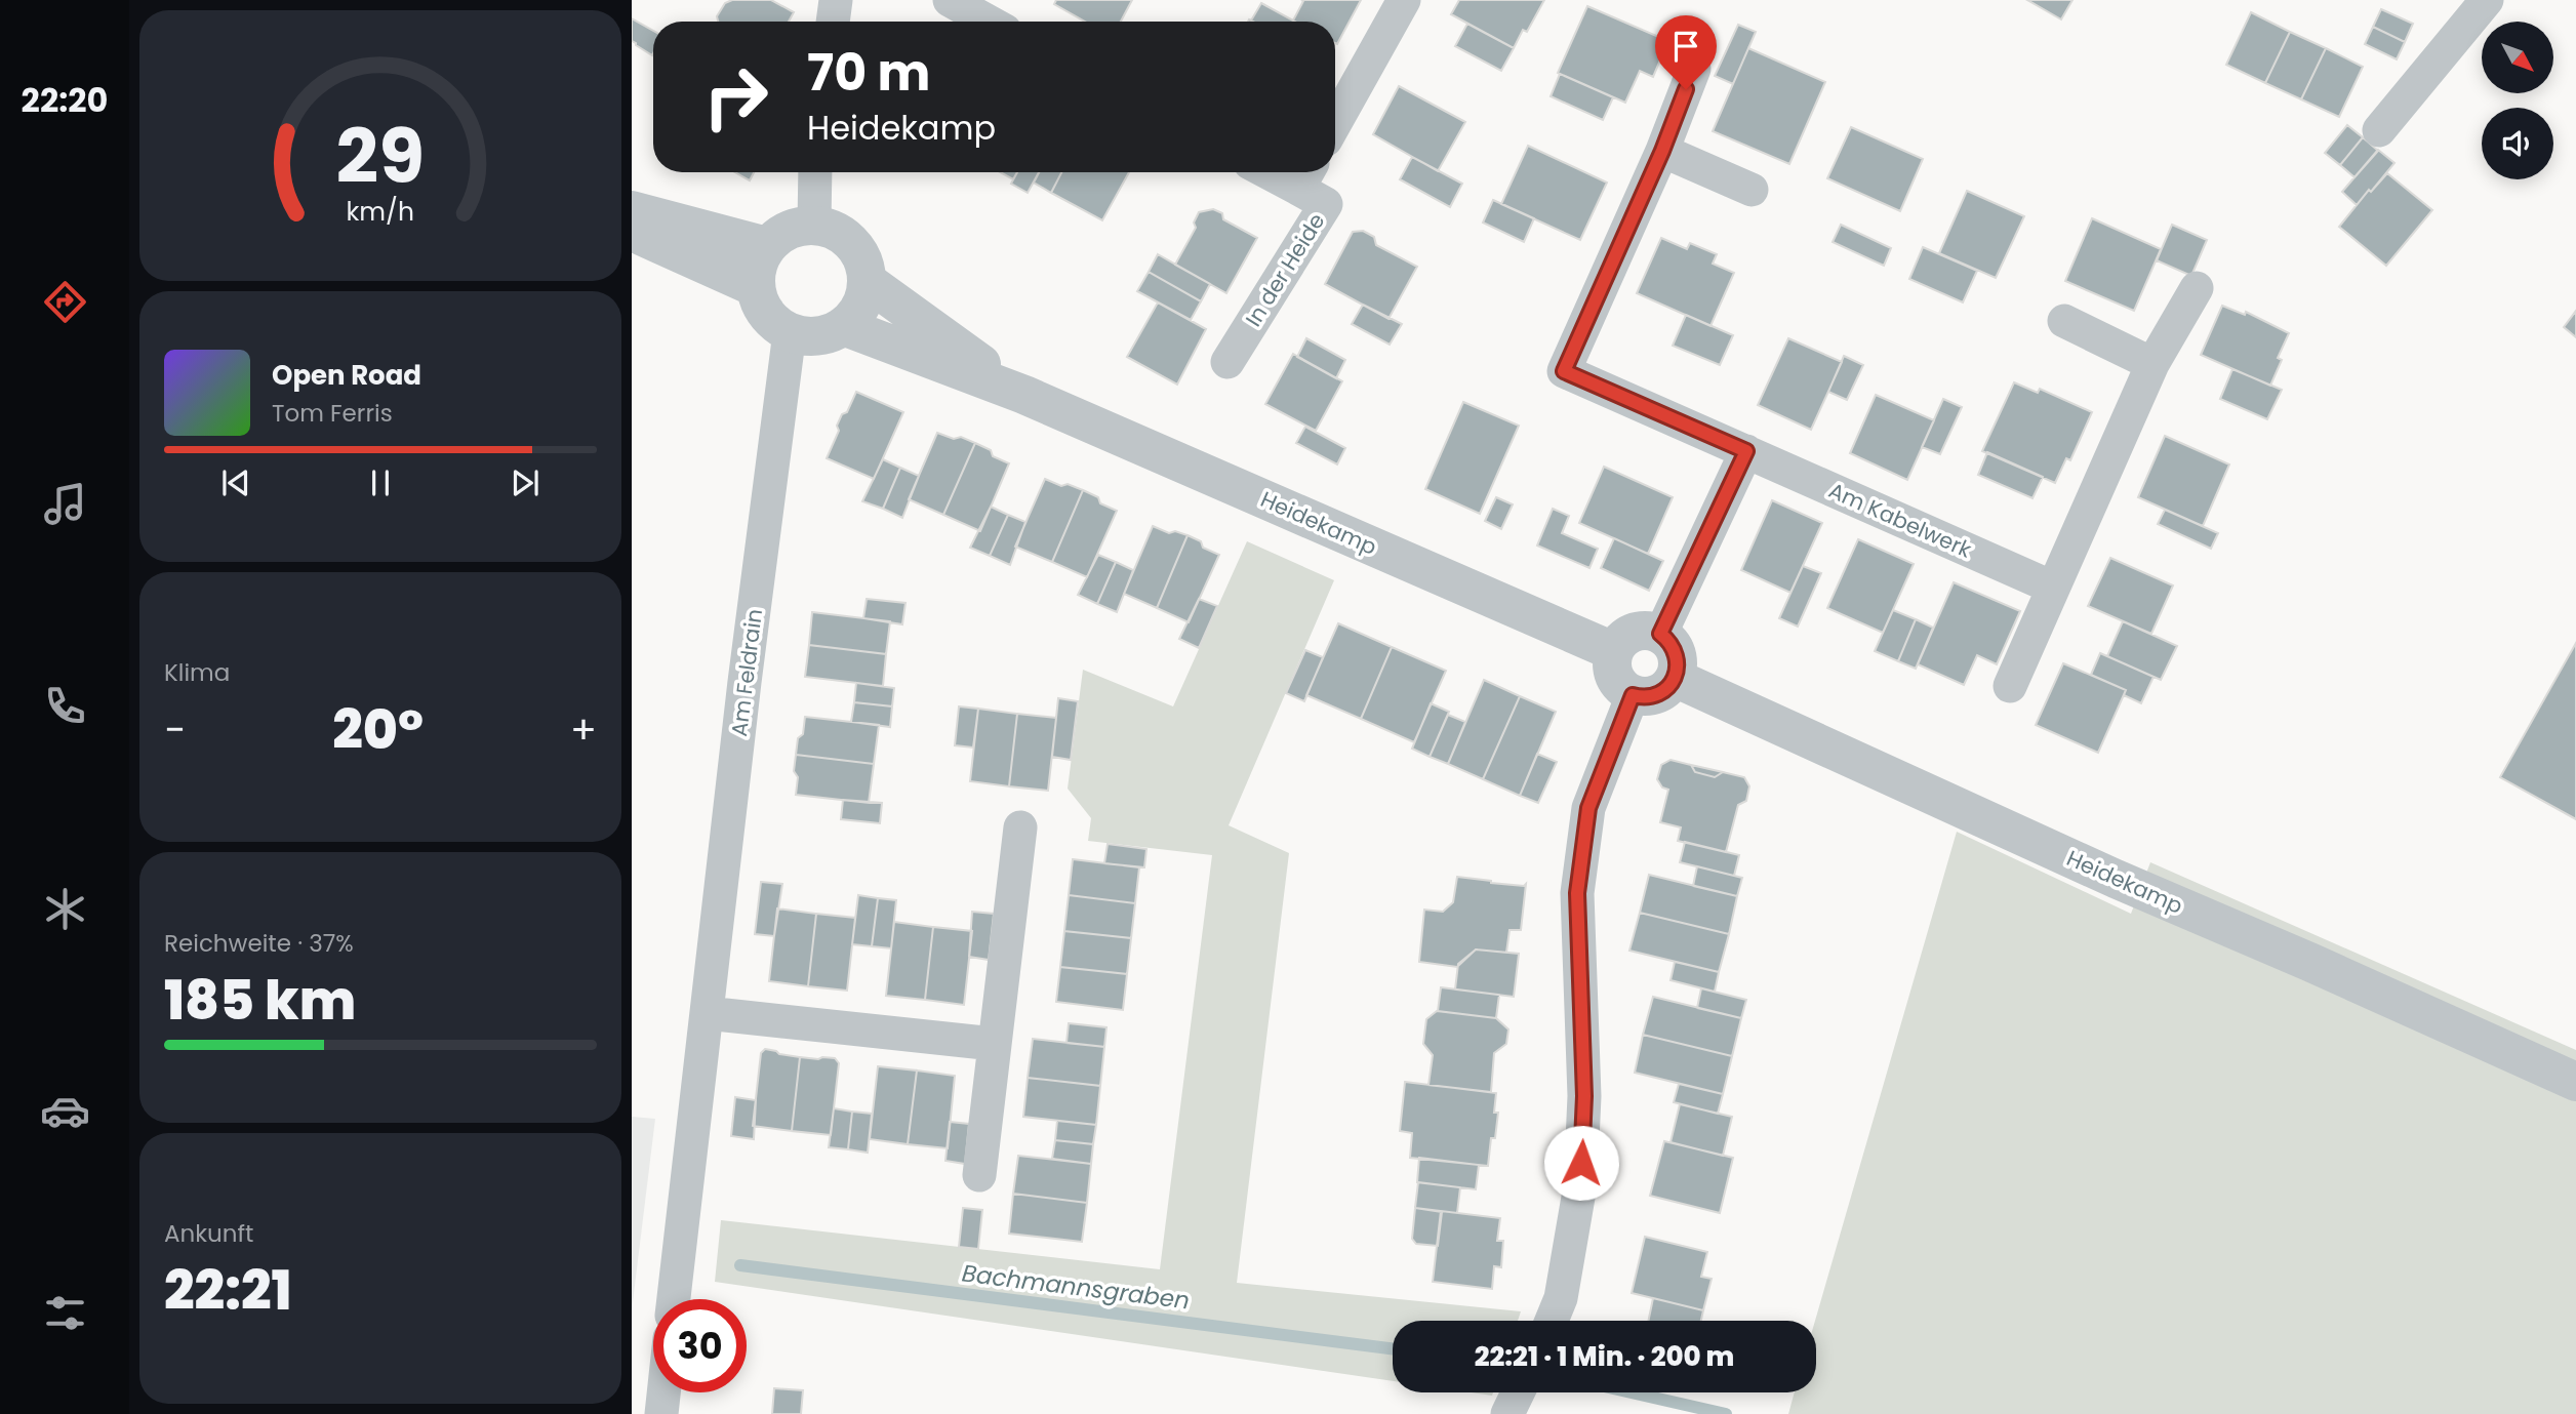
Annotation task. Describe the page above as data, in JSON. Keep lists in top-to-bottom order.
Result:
{
  "streets": {
    "street": [
      "In der Heide",
      "Am Kabelwerk",
      "Heidekamp",
      "Am Feldrain"
    ]
  },
  "crossings": [
    ["Heidekamp", "Am Feldrain"]
  ],
  "water": ["Bachmannsgraben"],
  "north": "bottom right",
  "page": {
    "tabs": "22:20",
    "turn": ["70 m", "Heidekamp"],
    "song": ["Open Road", "Tom Ferris"],
    "tile": [
      "Klima",
      ["Reichweite · 37%", "185 km"],
      ["Ankunft", "22:21"]
    ],
    "heat": ["−", "20°", "+"],
    "limit": "30",
    "trip": "22:21 · 1 Min. · 200 m",
    "gauge": ["29", "km/h"]
  }
}
